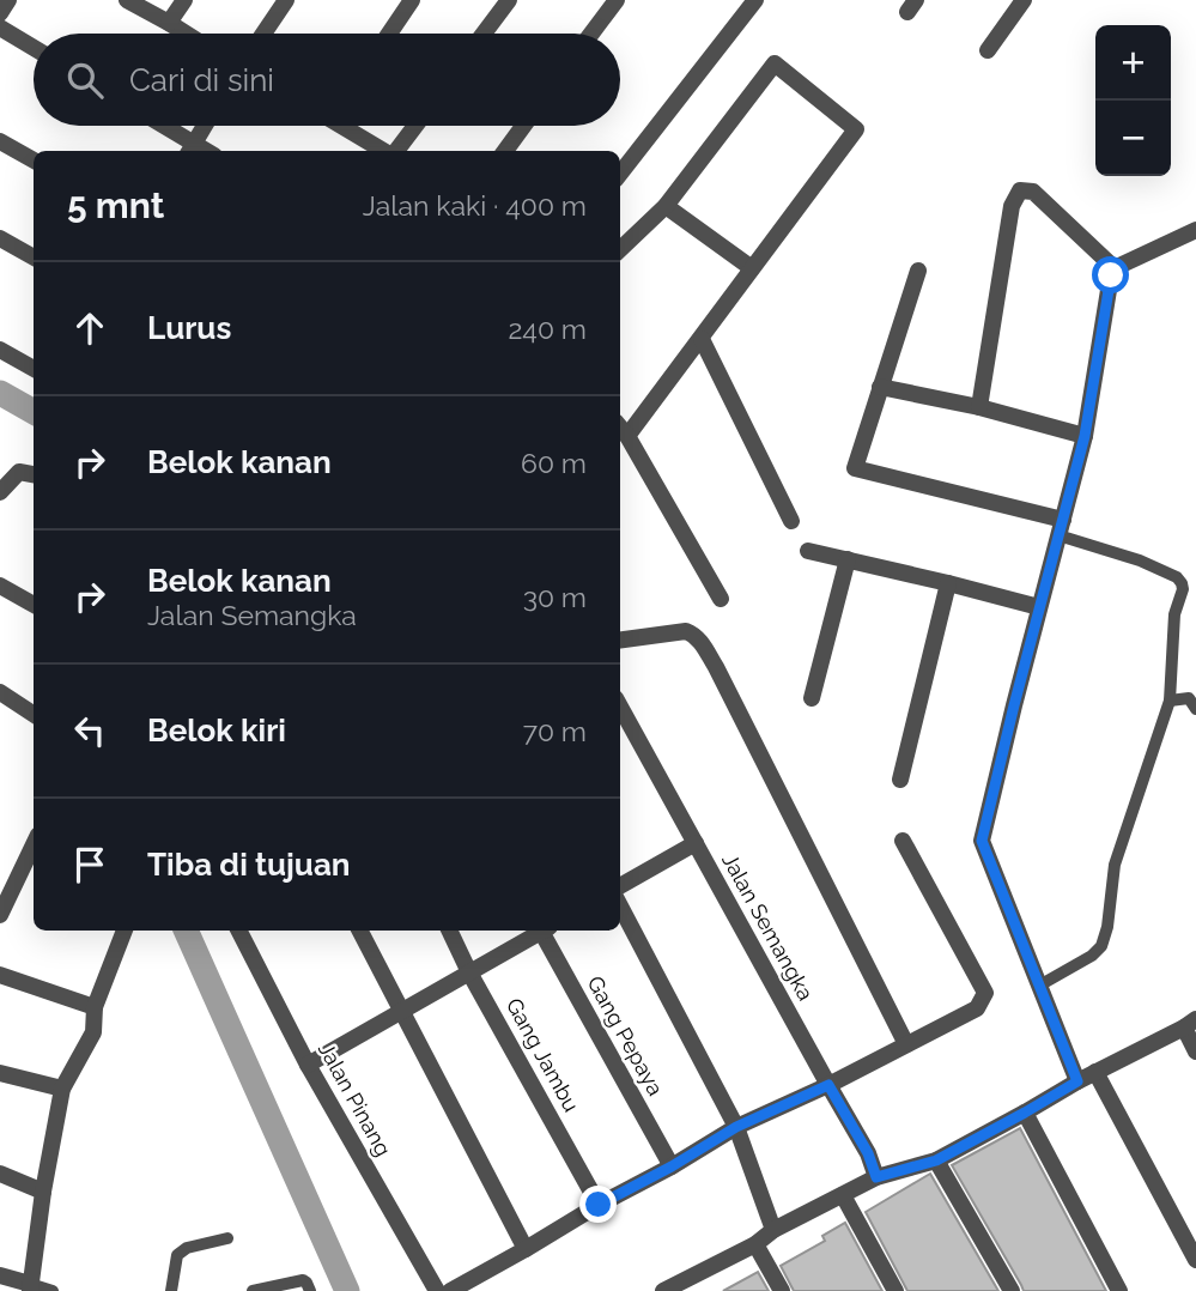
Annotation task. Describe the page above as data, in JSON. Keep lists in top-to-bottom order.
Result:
{
  "streets": {
    "street": [
      "Jalan Semangka",
      "Gang Pepaya",
      "Gang Jambu",
      "Jalan Pinang"
    ]
  },
  "page": {
    "map_buttons": ["+", "−"],
    "search": "Cari di sini",
    "heading": ["5 mnt", "Jalan kaki · 400 m"],
    "list": [
      ["Lurus", "240 m"],
      ["Belok kanan", "60 m"],
      ["Belok kanan", "Jalan Semangka", "30 m"],
      ["Belok kiri", "70 m"],
      "Tiba di tujuan"
    ]
  }
}
